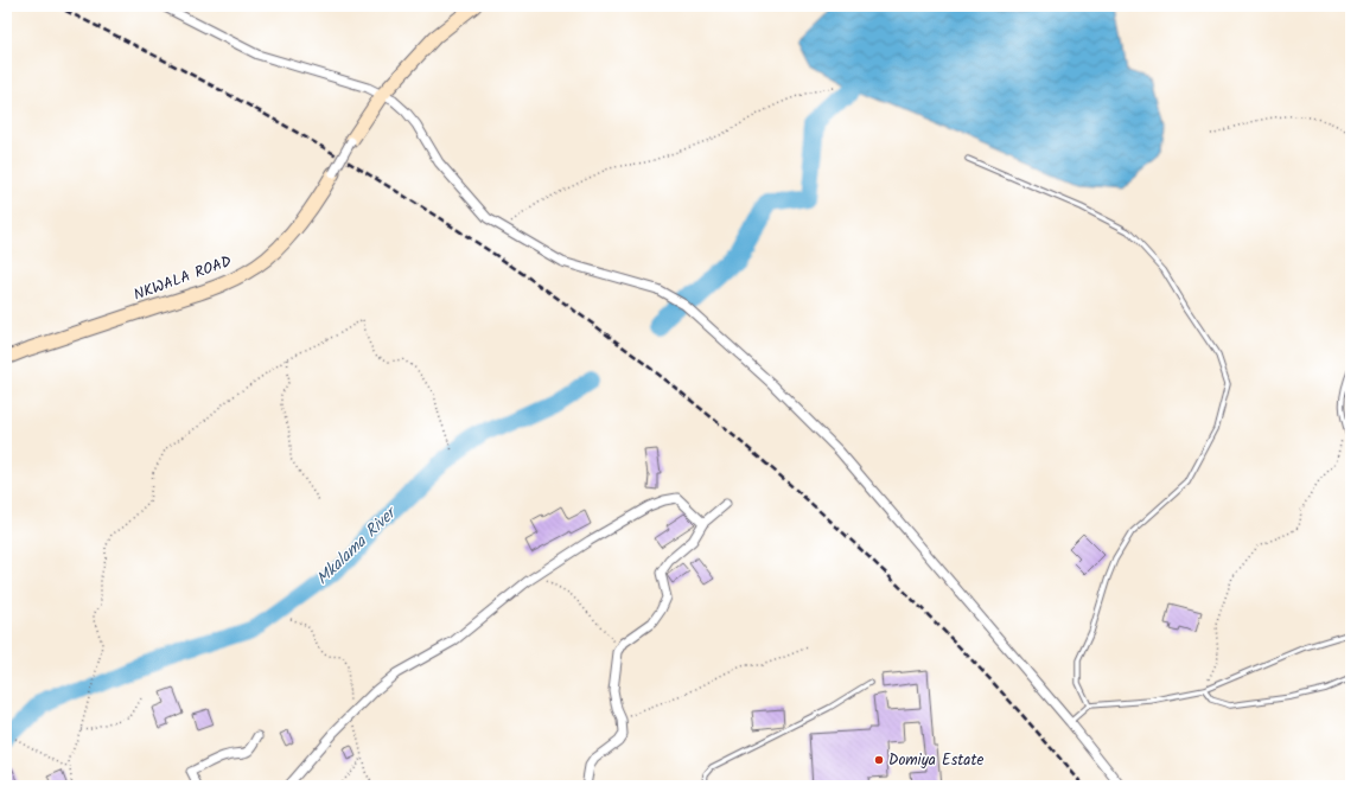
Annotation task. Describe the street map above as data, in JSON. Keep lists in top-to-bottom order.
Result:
{
  "streets": {
    "street": ["NKWALA ROAD"]
  },
  "water": ["Mkalama River"],
  "places": ["Domiya Estate"]
}
